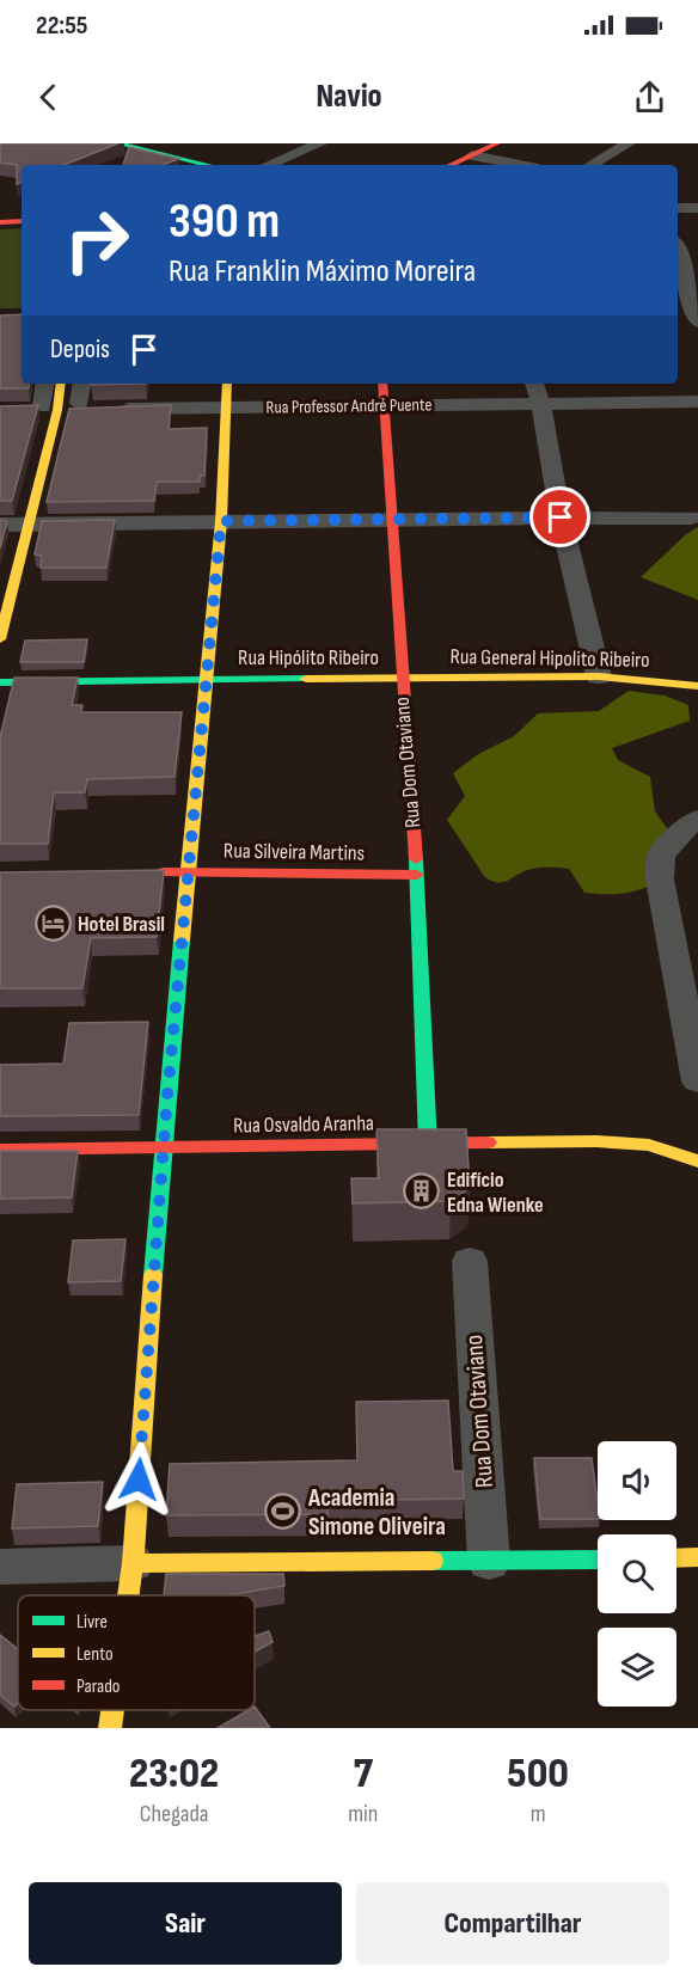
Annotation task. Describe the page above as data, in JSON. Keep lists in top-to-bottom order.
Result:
{
  "streets": {
    "street": [
      "Rua Professor André Puente",
      "Rua Hipólito Ribeiro",
      "Rua General Hipolito Ribeiro",
      "Rua Dom Otaviano",
      "Rua Silveira Martins",
      "Rua Osvaldo Aranha"
    ]
  },
  "crossings": [
    ["Rua Professor André Puente", "Rua Dom Otaviano"],
    ["Rua Hipólito Ribeiro", "Rua General Hipolito Ribeiro"],
    ["Rua Hipólito Ribeiro", "Rua Dom Otaviano"],
    ["Rua General Hipolito Ribeiro", "Rua Dom Otaviano"],
    ["Rua Dom Otaviano", "Rua Silveira Martins"],
    ["Rua Dom Otaviano", "Rua Osvaldo Aranha"]
  ],
  "places": {
    "hotel": ["Hotel Brasil"],
    "building": ["Edifício Edna Wienke"],
    "sports": ["Academia Simone Oliveira"]
  },
  "legend": ["Livre", "Lento", "Parado"],
  "page": {
    "status": "22:55",
    "header": "Navio",
    "turn": ["390 m", "Rua Franklin Máximo Moreira"],
    "then": "Depois",
    "eta": [
      "23:02",
      "Chegada",
      "7",
      "min",
      "500",
      "m"
    ],
    "buttons": ["Sair", "Compartilhar"]
  }
}
